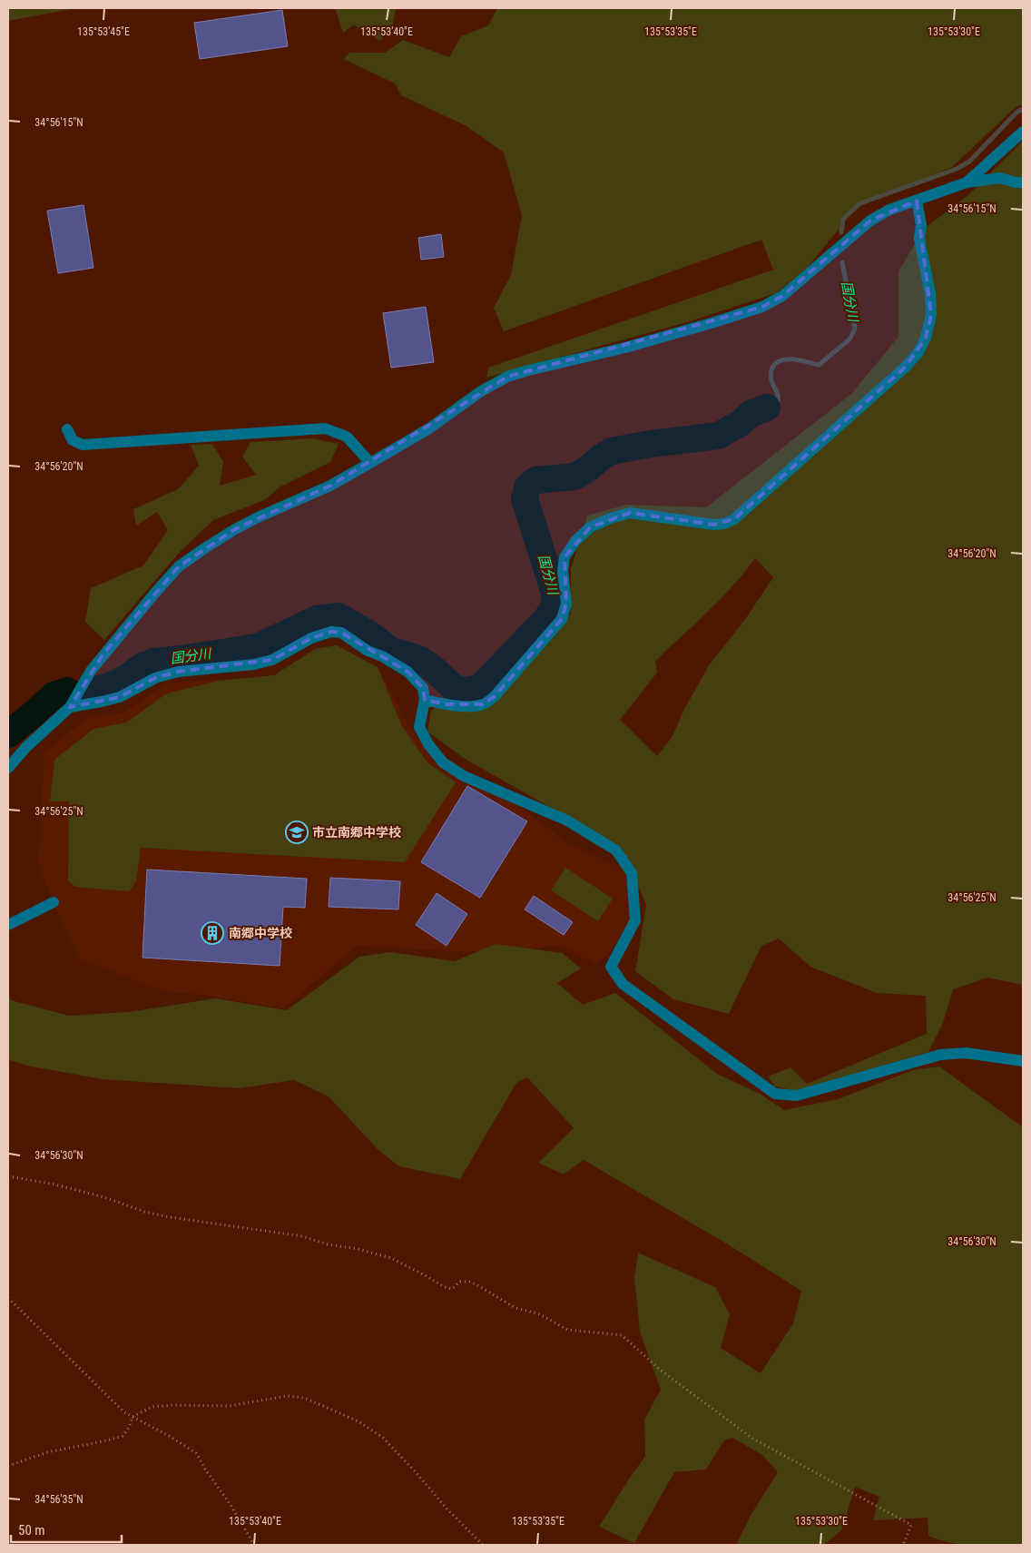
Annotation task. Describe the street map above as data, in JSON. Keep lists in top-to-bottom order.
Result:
{
  "water": ["国分川"],
  "places": {
    "school or university": ["市立南郷中学校"],
    "building": ["南郷中学校"]
  },
  "scale_bar": "50 m",
  "coordinates": [
    "135°53'45\"E",
    "135°53'40\"E",
    "135°53'35\"E",
    "135°53'30\"E",
    "34°56'15\"N",
    "34°56'20\"N",
    "34°56'25\"N",
    "34°56'30\"N",
    "34°56'35\"N"
  ]
}
